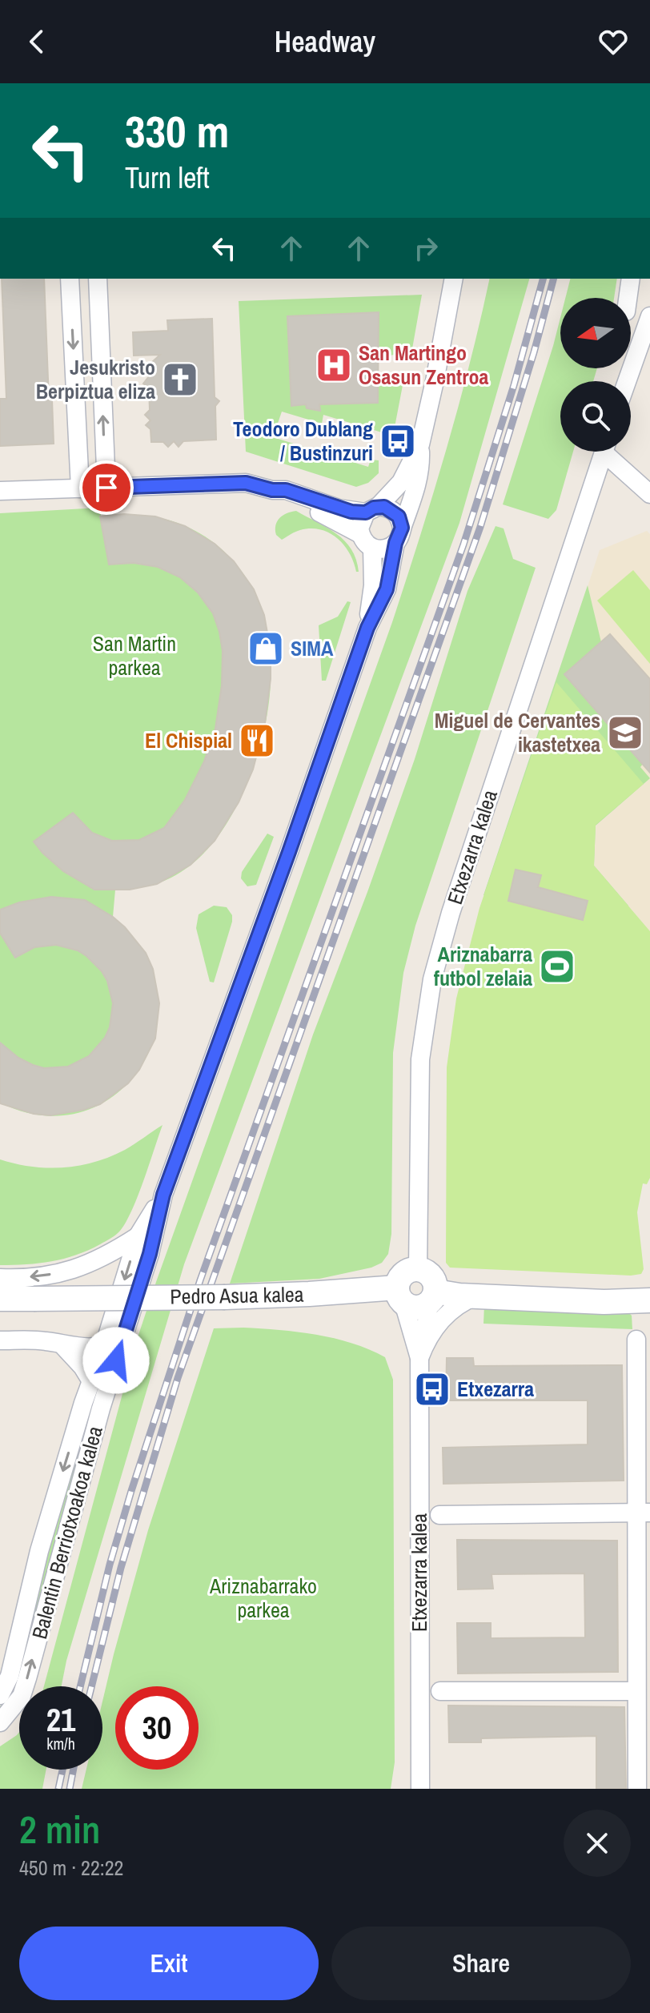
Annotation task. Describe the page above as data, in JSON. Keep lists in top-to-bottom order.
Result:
{
  "streets": {
    "main road": ["Pedro Asua kalea"],
    "street": ["Etxezarra kalea", "Balentin Berriotxoakoa kalea"]
  },
  "crossings": [
    ["Etxezarra kalea", "Pedro Asua kalea"]
  ],
  "parks": ["San Martin parkea", "Ariznabarrako parkea"],
  "places": {
    "hospital": ["San Martingo Osasun Zentroa"],
    "church": ["Jesukristo Berpiztua eliza"],
    "bus stop": ["Teodoro Dublang / Bustinzuri", "Etxezarra"],
    "shop": ["SIMA"],
    "school or university": ["Miguel de Cervantes ikastetxea"],
    "restaurant": ["El Chispial"],
    "sports": ["Ariznabarra futbol zelaia"]
  },
  "north": "left",
  "page": {
    "header": "Headway",
    "turn": ["330 m", "Turn left"],
    "speed": "21 km/h",
    "limit": "30",
    "heading": ["2 min", "450 m · 22:22"],
    "buttons": ["Exit", "Share"]
  }
}
